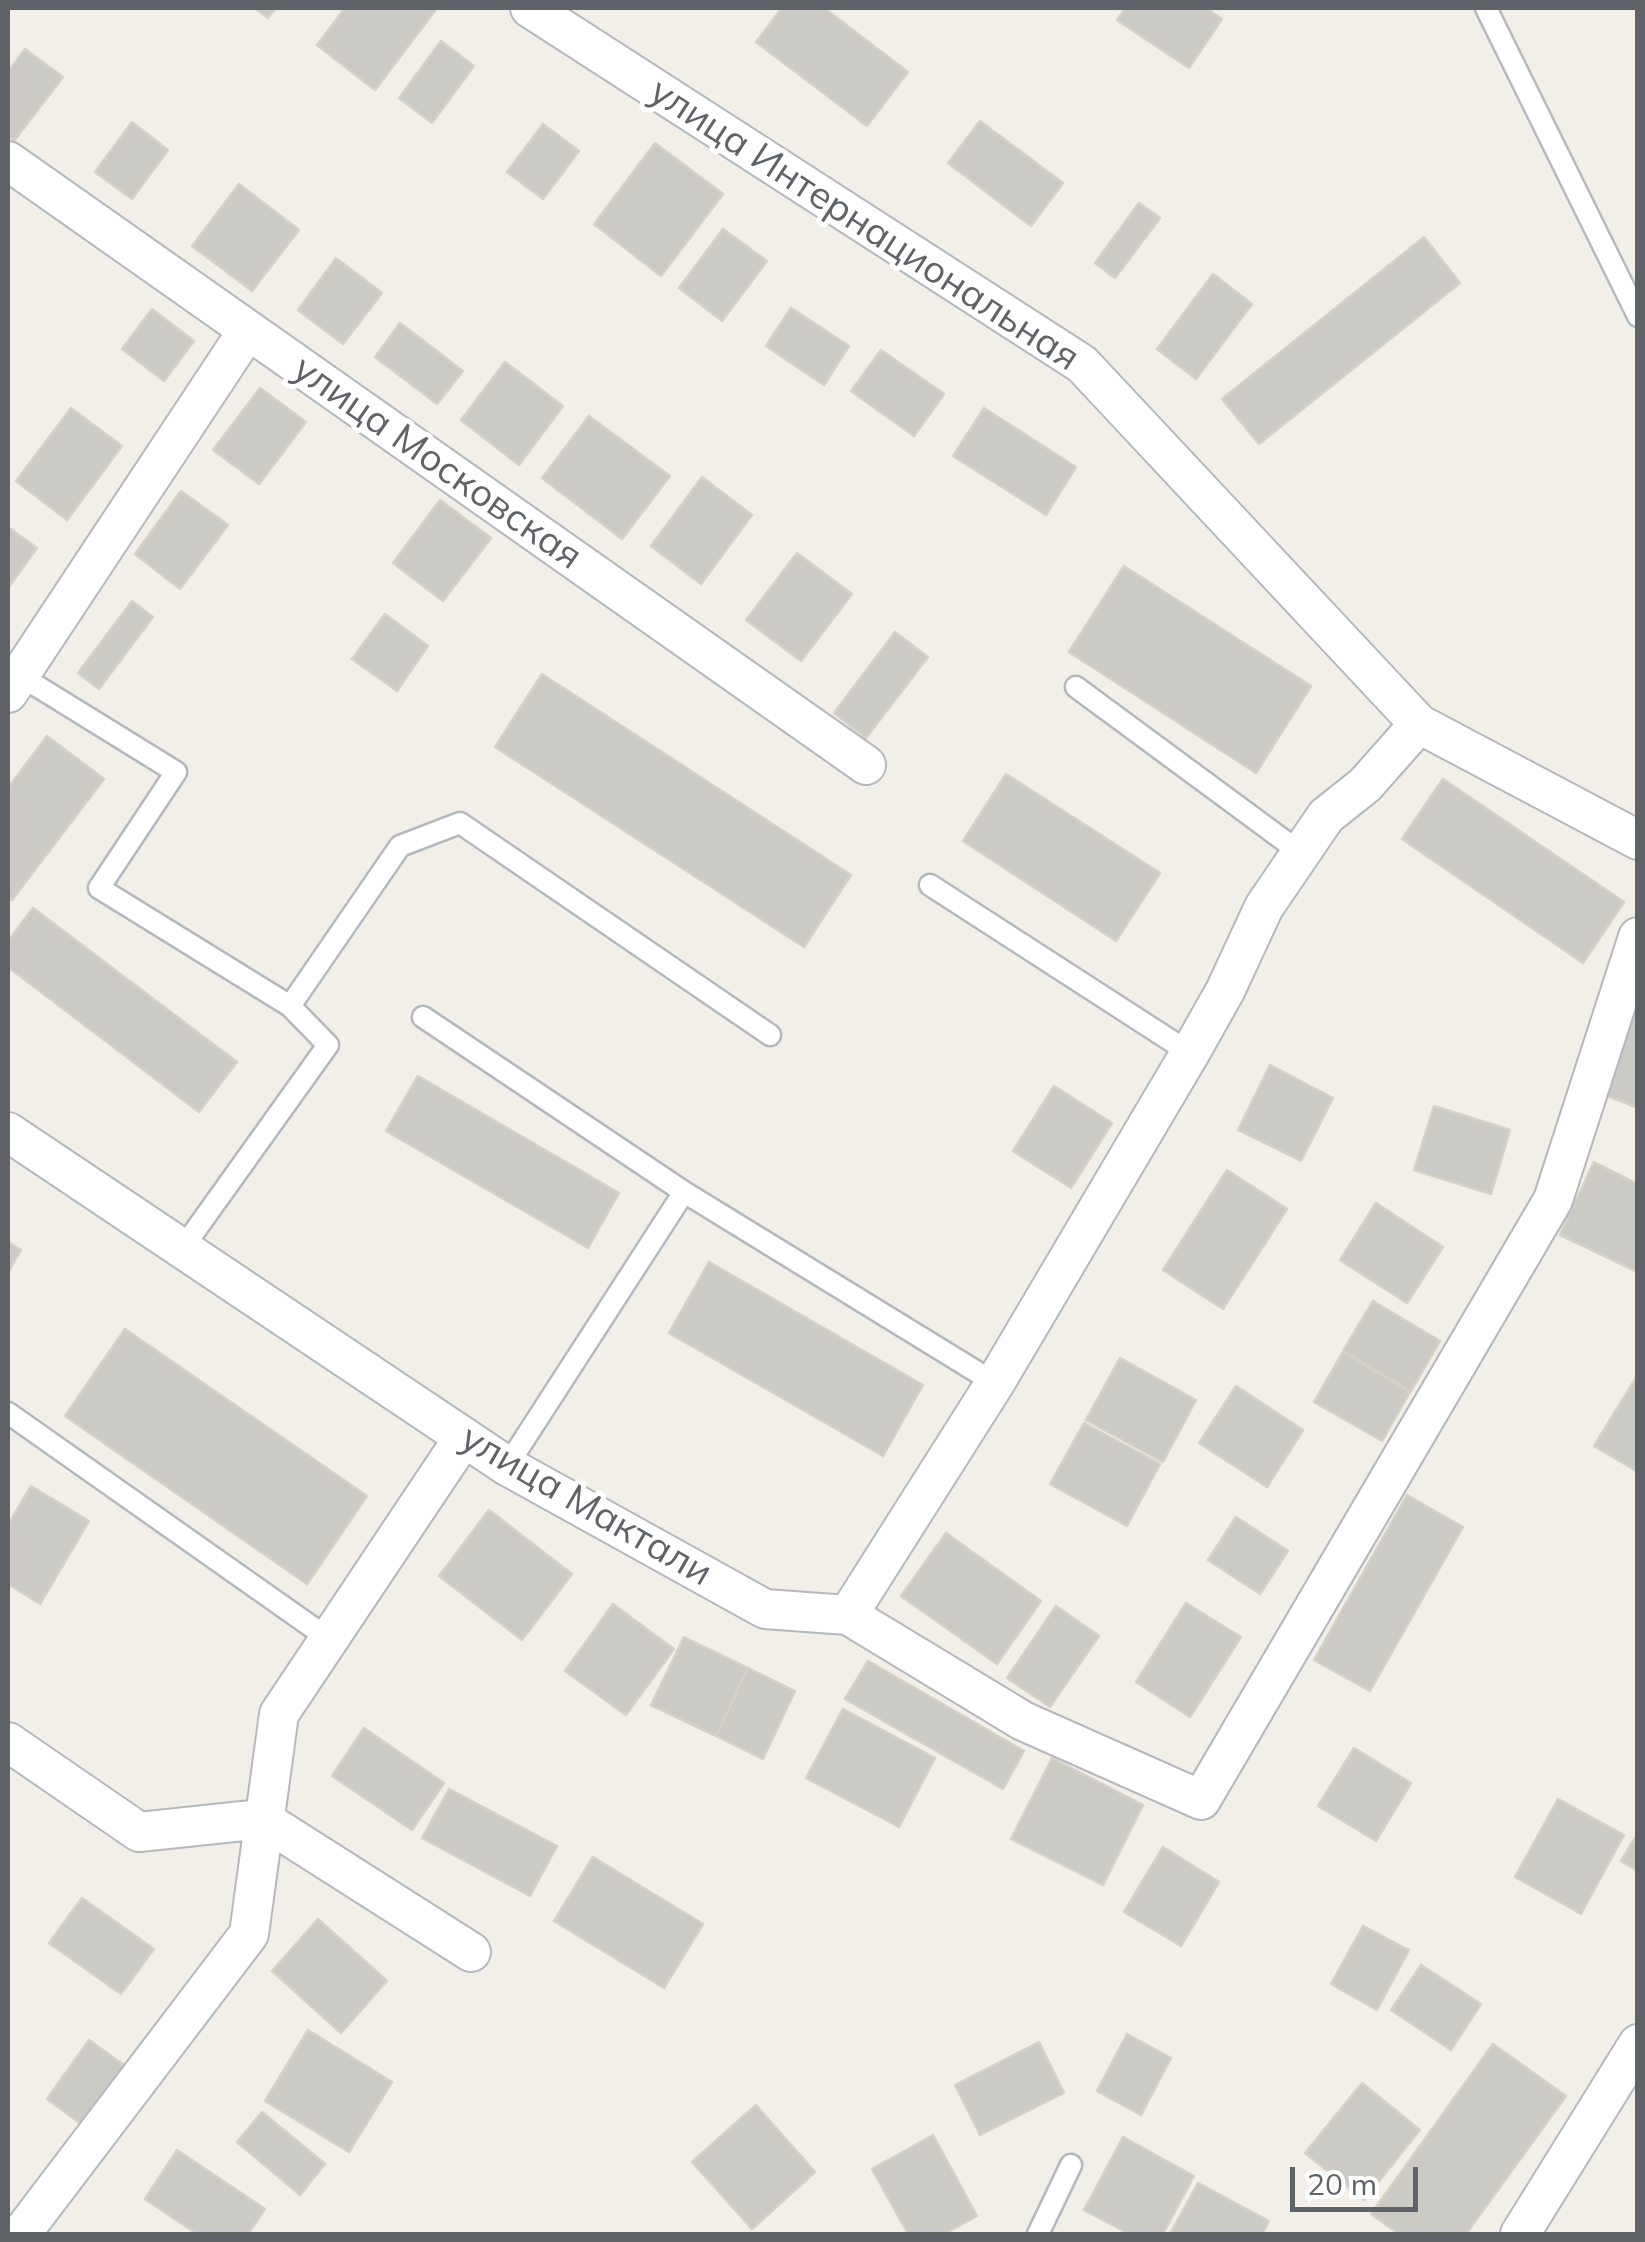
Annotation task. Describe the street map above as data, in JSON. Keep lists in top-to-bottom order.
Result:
{
  "streets": {
    "street": ["улица Интернациональная", "улица Московская", "улица Мактали"]
  },
  "scale_bar": "20 m"
}
